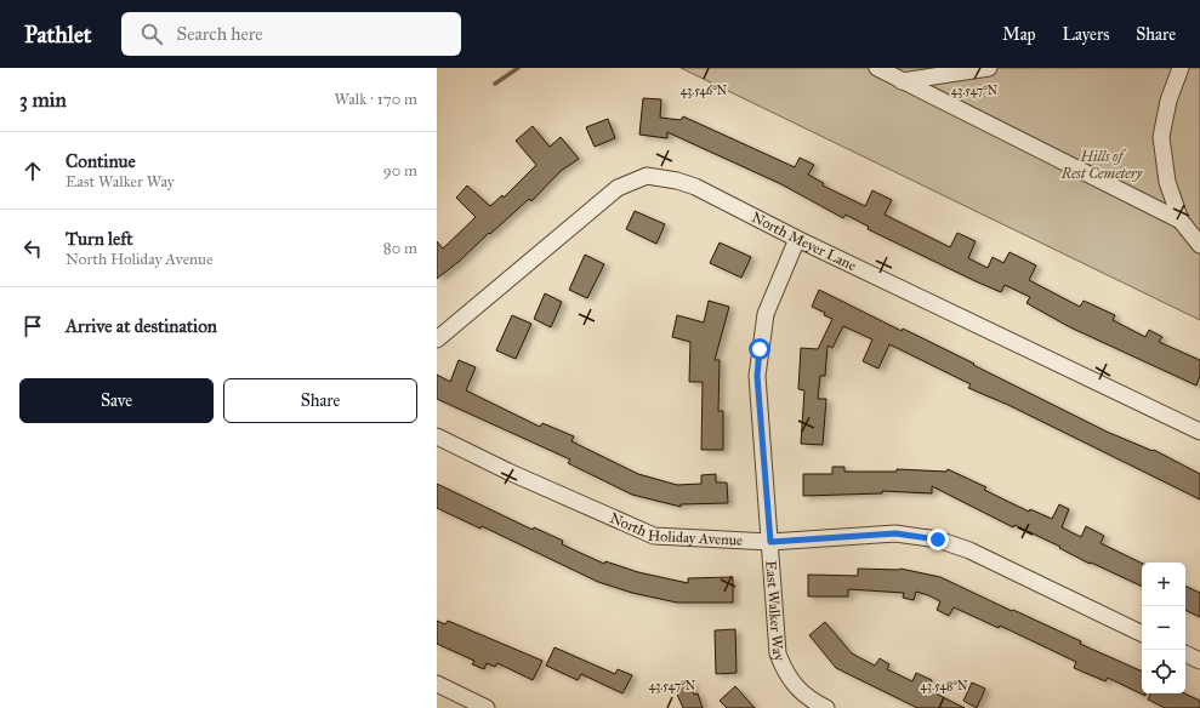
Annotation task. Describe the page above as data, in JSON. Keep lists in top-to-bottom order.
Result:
{
  "streets": {
    "street": ["North Meyer Lane", "North Holiday Avenue", "East Walker Way"]
  },
  "crossings": [
    ["North Meyer Lane", "East Walker Way"],
    ["North Holiday Avenue", "East Walker Way"]
  ],
  "parks": ["Hills of Rest Cemetery"],
  "page": {
    "header": "Pathlet",
    "search": "Search here",
    "nav": ["Map", "Layers", "Share"],
    "heading": ["3 min", "Walk · 170 m"],
    "list": [
      ["Continue", "East Walker Way", "90 m"],
      ["Turn left", "North Holiday Avenue", "80 m"],
      "Arrive at destination"
    ],
    "buttons": ["Save", "Share"],
    "map_buttons": ["+", "−"]
  },
  "coordinates": ["43.546°N", "43.547°N", "43.548°N"]
}
